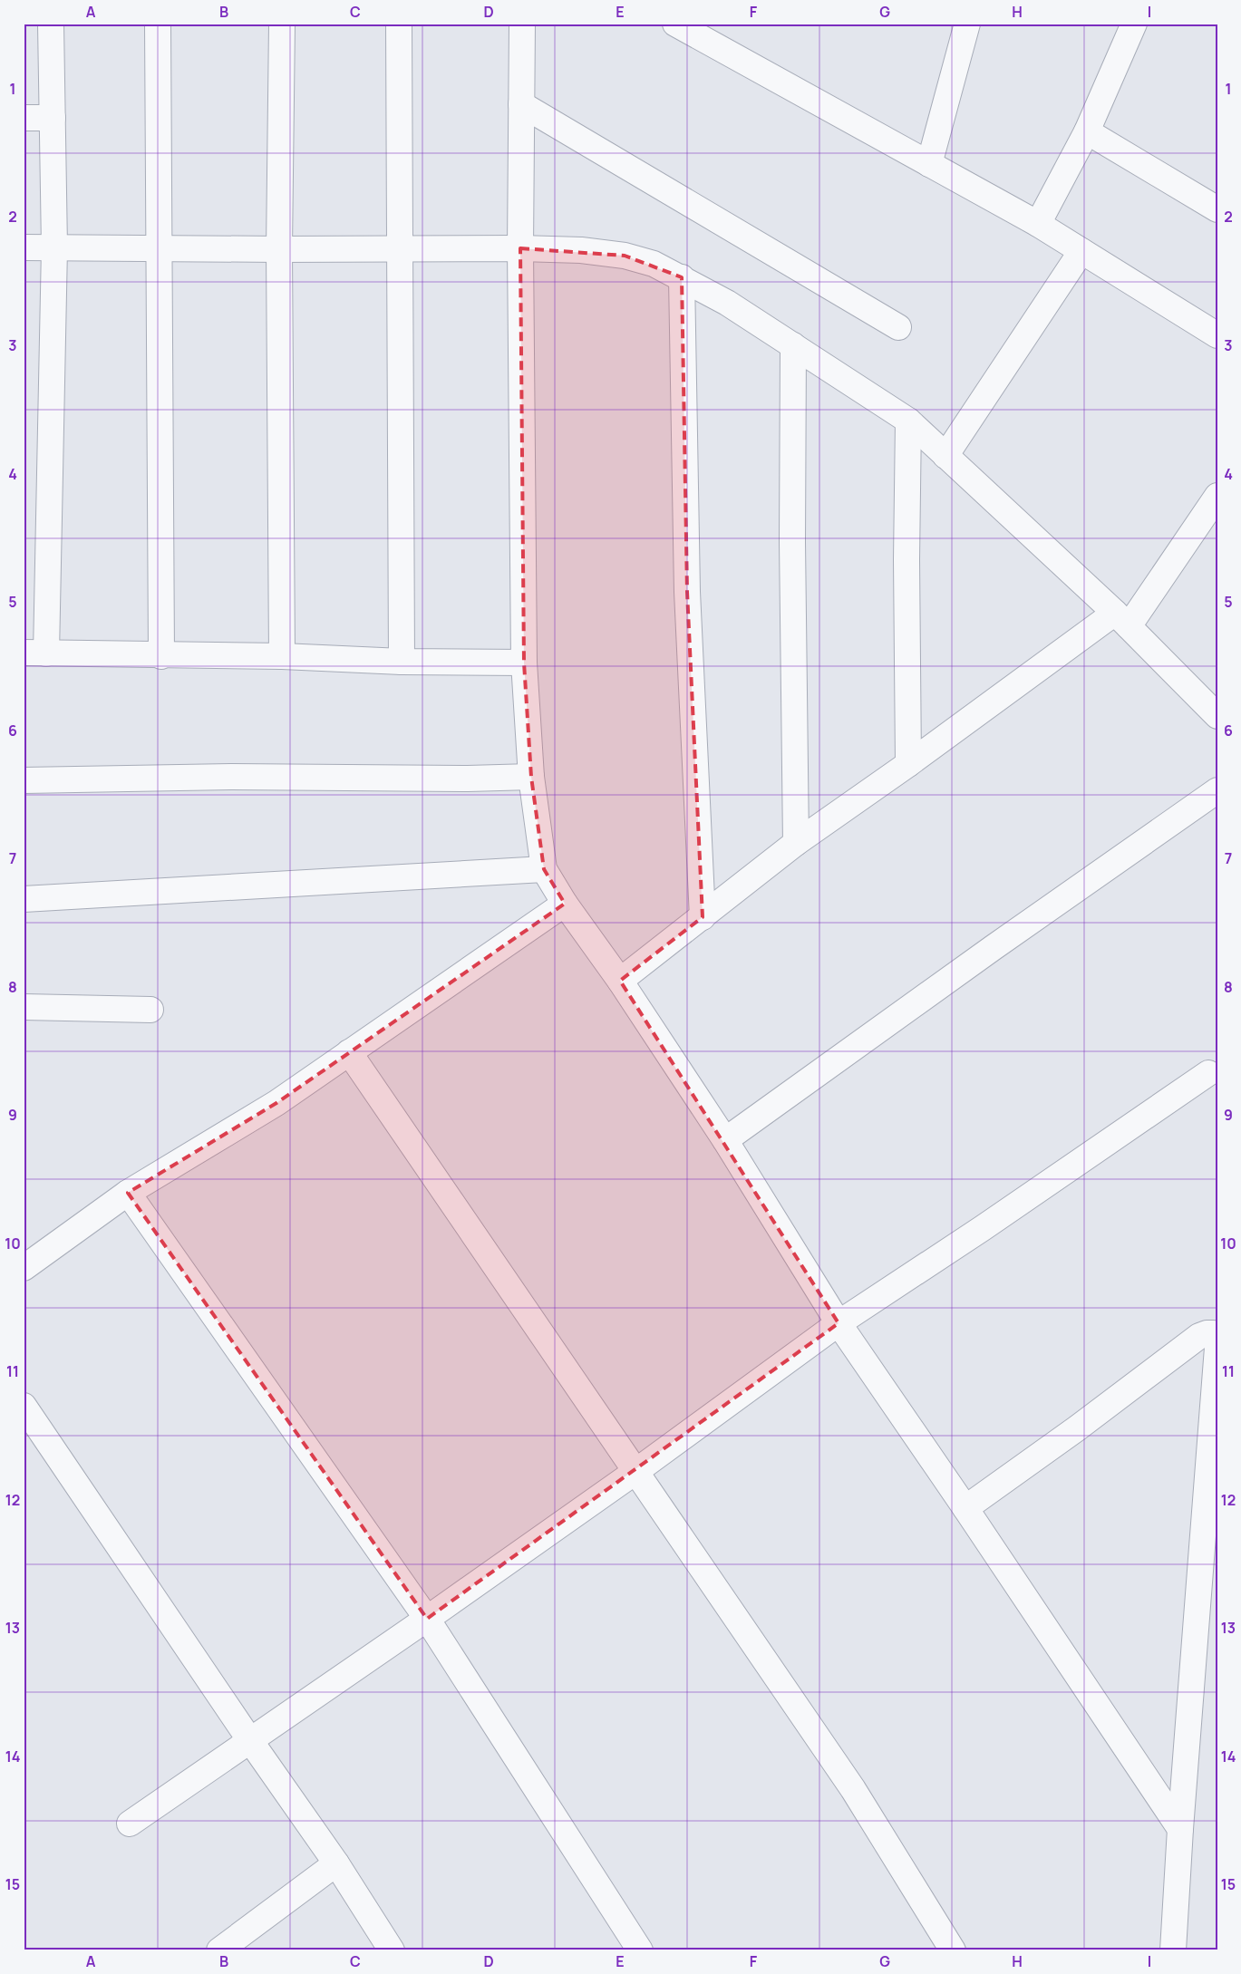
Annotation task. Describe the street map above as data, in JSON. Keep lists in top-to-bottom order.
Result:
{
  "grid": {
    "columns": [
      "A",
      "B",
      "C",
      "D",
      "E",
      "F",
      "G",
      "H",
      "I"
    ],
    "rows": [
      "1",
      "2",
      "3",
      "4",
      "5",
      "6",
      "7",
      "8",
      "9",
      "10",
      "11",
      "12",
      "13",
      "14",
      "15"
    ]
  }
}
